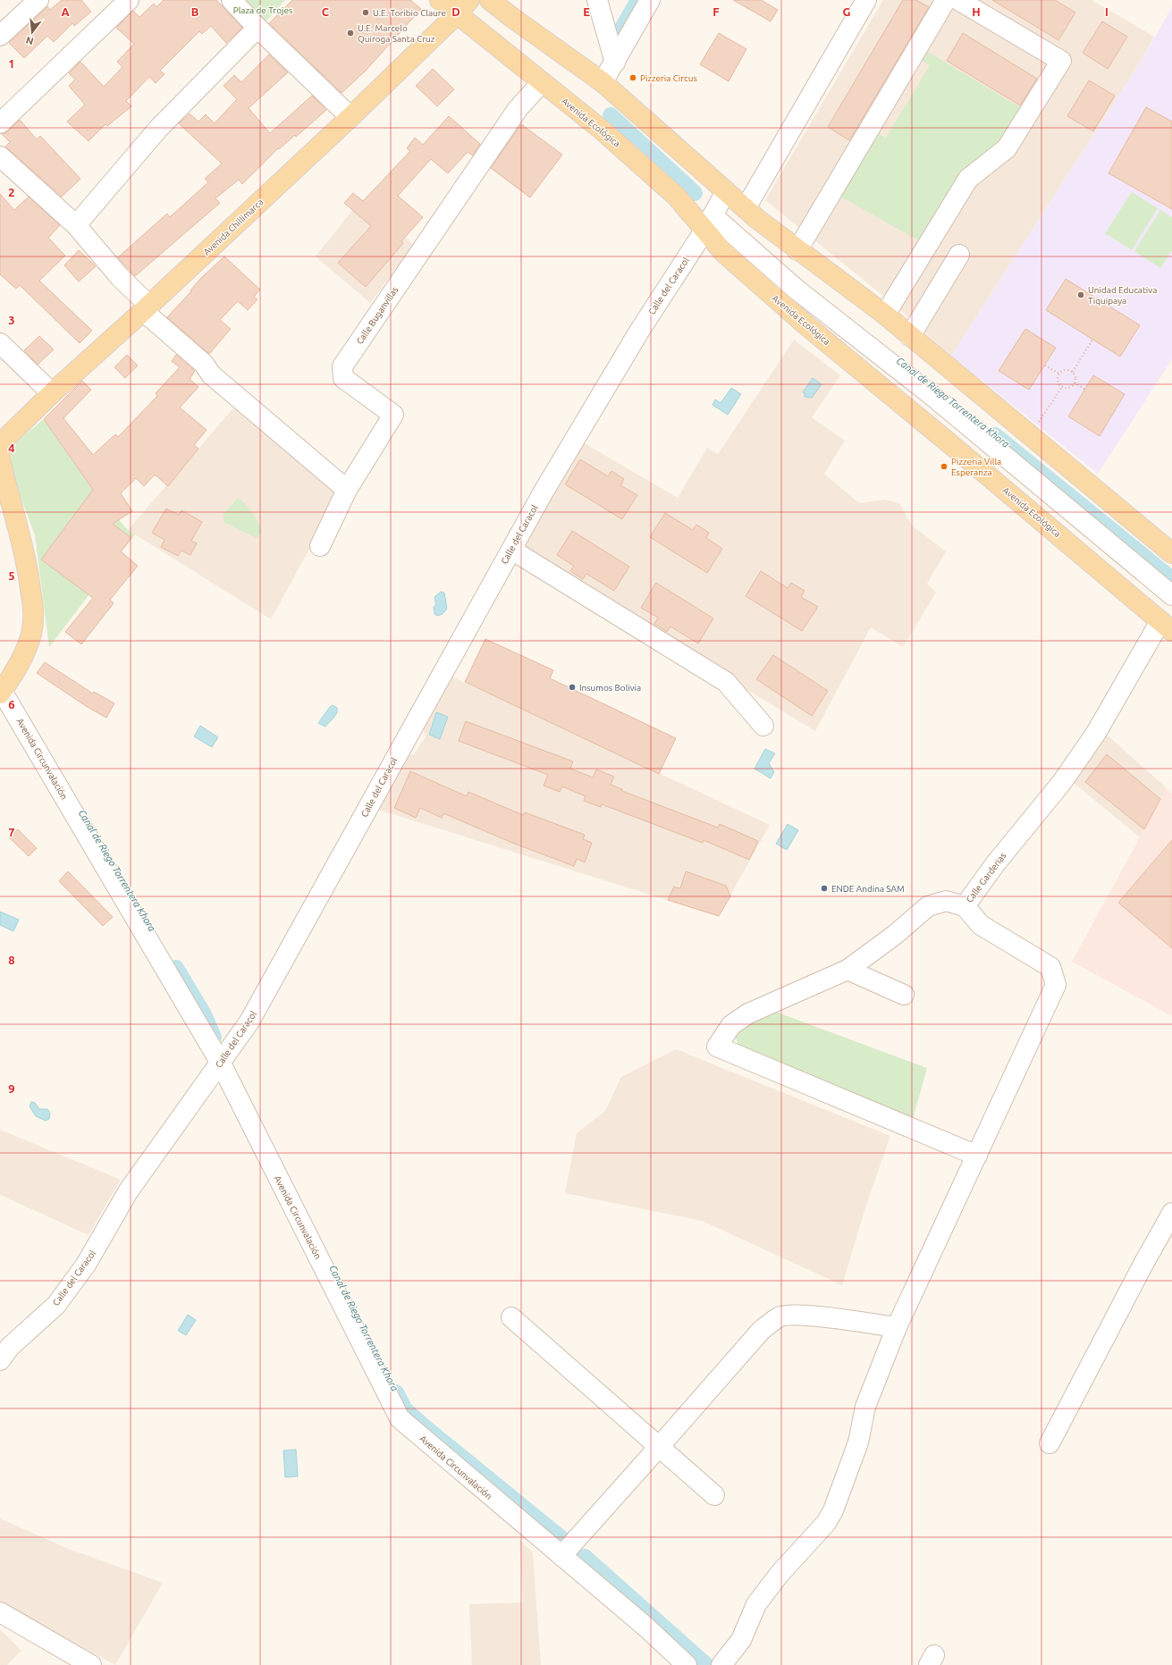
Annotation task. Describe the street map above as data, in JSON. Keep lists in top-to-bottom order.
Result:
{
  "streets": {
    "main road": ["Avenida Ecológica", "Avenida Chillimarca"],
    "street": [
      "Calle del Caracol",
      "Calle Buganvillas",
      "Avenida Circunvalación",
      "Calle Garderias"
    ]
  },
  "crossings": [
    ["Avenida Ecológica", "Avenida Chillimarca"],
    ["Avenida Ecológica", "Calle del Caracol"],
    ["Avenida Ecológica", "Calle Buganvillas"],
    ["Avenida Ecológica", "Calle Garderias"],
    ["Calle del Caracol", "Avenida Circunvalación"]
  ],
  "water": ["Canal de Riego Torrentera Khora"],
  "parks": ["Plaza de Trojes"],
  "places": [
    "U.E. Toribio Claure",
    "U.E. Marcelo Quiroga Santa Cruz",
    "Pizzeria Circus",
    "Unidad Educativa Tiquipaya",
    "Pizzeria Villa Esperanza",
    "Insumos Bolivia",
    "ENDE Andina SAM"
  ],
  "north": "bottom",
  "grid": {
    "columns": [
      "A",
      "B",
      "C",
      "D",
      "E",
      "F",
      "G",
      "H",
      "I"
    ],
    "rows": [
      "1",
      "2",
      "3",
      "4",
      "5",
      "6",
      "7",
      "8",
      "9"
    ]
  }
}
